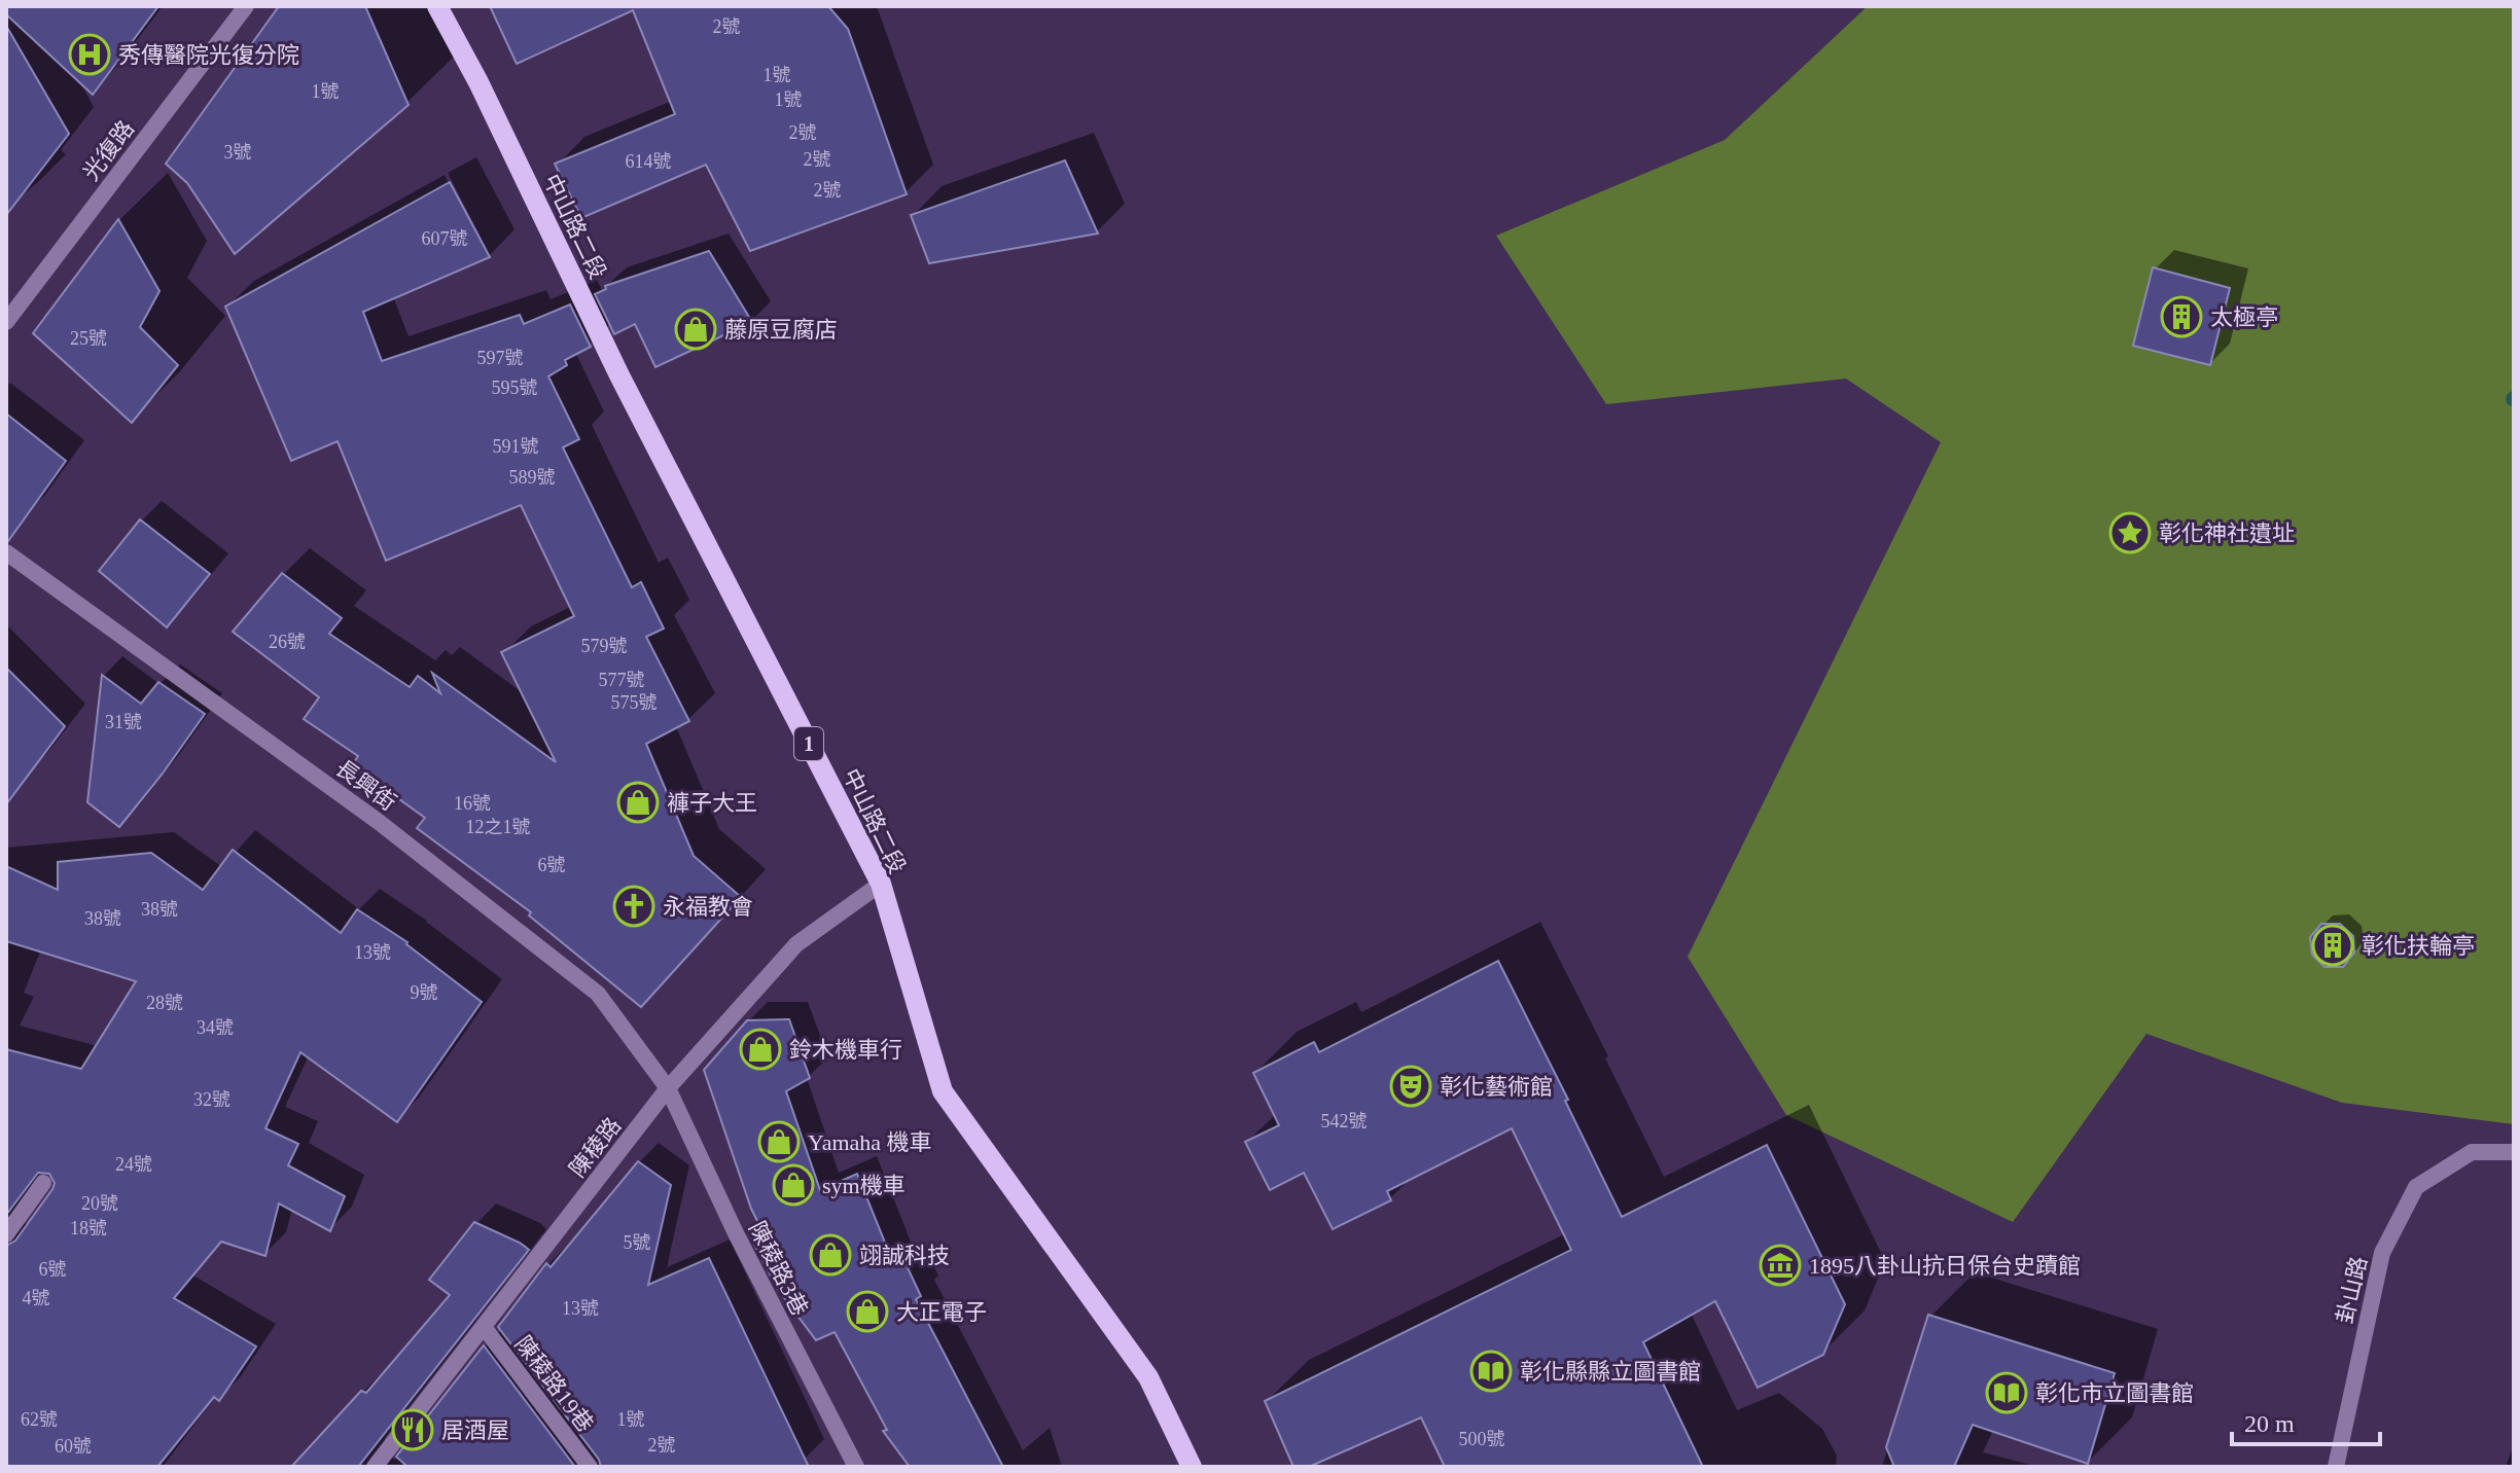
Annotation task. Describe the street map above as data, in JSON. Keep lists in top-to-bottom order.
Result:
{
  "streets": {
    "main road": ["中山路二段", "1"],
    "street": [
      "光復路",
      "長興街",
      "陳稜路",
      "陳稜路3巷",
      "卦山路",
      "陳稜路19巷"
    ]
  },
  "crossings": [
    ["中山路二段", "陳稜路"],
    ["長興街", "陳稜路"],
    ["長興街", "陳稜路3巷"],
    ["陳稜路", "陳稜路3巷"],
    ["陳稜路", "陳稜路19巷"]
  ],
  "places": {
    "hospital": ["秀傳醫院光復分院"],
    "building": ["太極亭", "彰化扶輪亭"],
    "shop": [
      "藤原豆腐店",
      "褲子大王",
      "鈴木機車行",
      "Yamaha 機車",
      "sym機車",
      "翊誠科技",
      "大正電子"
    ],
    "place": ["彰化神社遺址"],
    "church": ["永福教會"],
    "theatre": ["彰化藝術館"],
    "museum": ["1895八卦山抗日保台史蹟館"],
    "library": ["彰化縣縣立圖書館", "彰化市立圖書館"],
    "restaurant": ["居酒屋"]
  },
  "house_numbers": [
    "2號",
    "1號",
    "1號",
    "1號",
    "2號",
    "3號",
    "2號",
    "614號",
    "2號",
    "607號",
    "25號",
    "597號",
    "595號",
    "591號",
    "589號",
    "26號",
    "579號",
    "577號",
    "575號",
    "31號",
    "16號",
    "12之1號",
    "6號",
    "38號",
    "38號",
    "13號",
    "9號",
    "28號",
    "34號",
    "32號",
    "542號",
    "24號",
    "20號",
    "18號",
    "5號",
    "6號",
    "4號",
    "13號",
    "62號",
    "1號",
    "500號",
    "2號",
    "60號"
  ],
  "scale_bar": "20 m"
}
